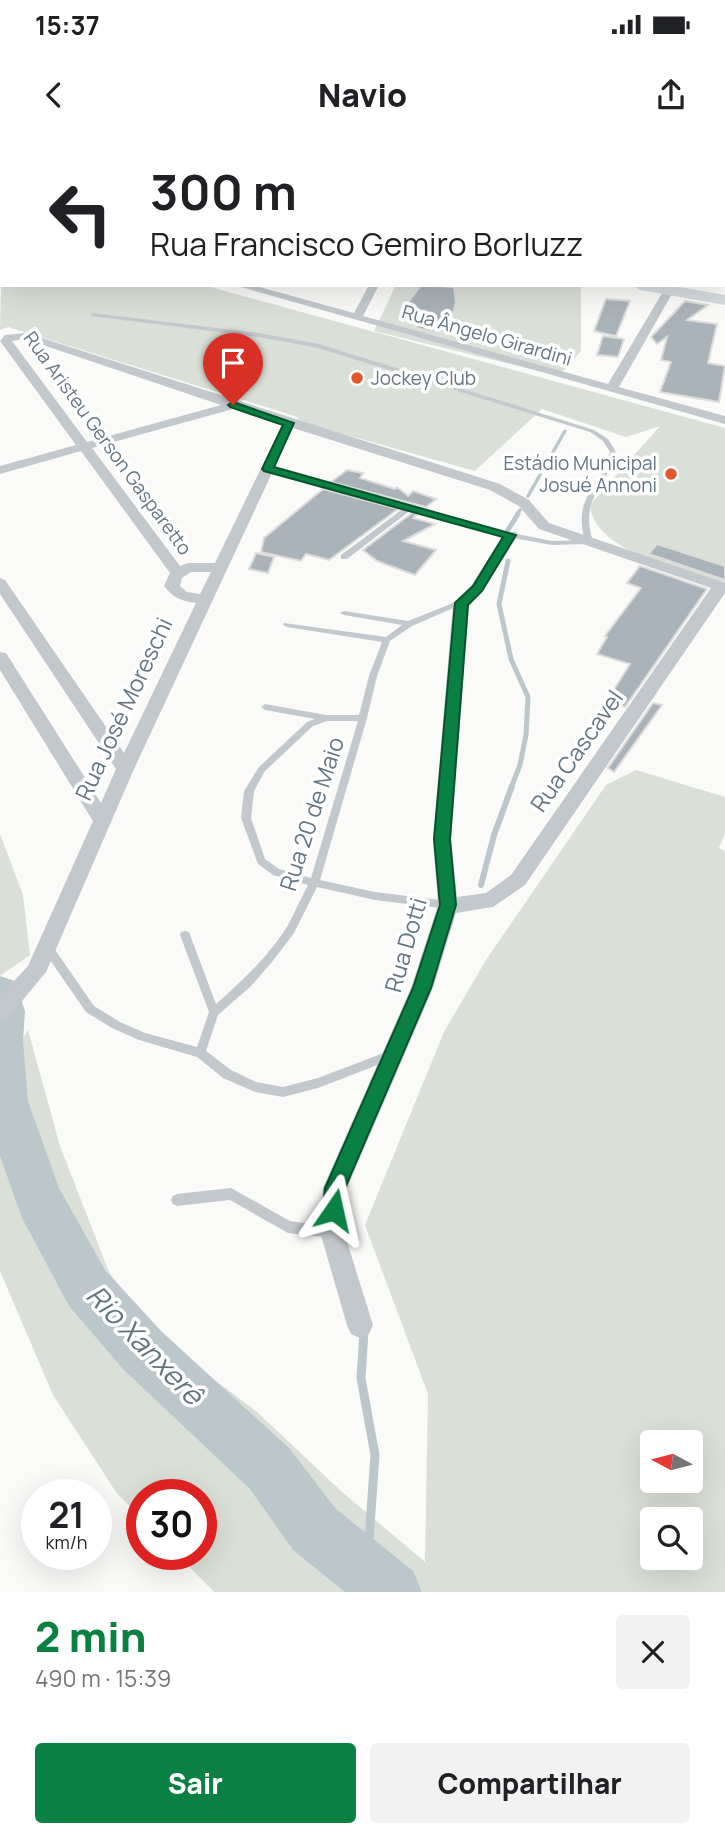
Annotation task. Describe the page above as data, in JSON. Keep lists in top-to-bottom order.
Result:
{
  "streets": {
    "street": [
      "Rua Ângelo Girardini",
      "Rua Aristeu Gerson Gasparetto",
      "Rua José Moreschi",
      "Rua Cascavel",
      "Rua Dotti"
    ],
    "lane": ["Rua 20 de Maio"]
  },
  "crossings": [
    ["Rua Aristeu Gerson Gasparetto", "Rua José Moreschi"],
    ["Rua Cascavel", "Rua Dotti"]
  ],
  "water": ["Rio Xanxerê"],
  "places": ["Jockey Club", "Estádio Municipal Josué Annoni"],
  "north": "left",
  "page": {
    "status": "15:37",
    "header": "Navio",
    "turn": ["300 m", "Rua Francisco Gemiro Borluzz"],
    "speed": "21 km/h",
    "limit": "30",
    "heading": ["2 min", "490 m · 15:39"],
    "buttons": ["Sair", "Compartilhar"]
  }
}
